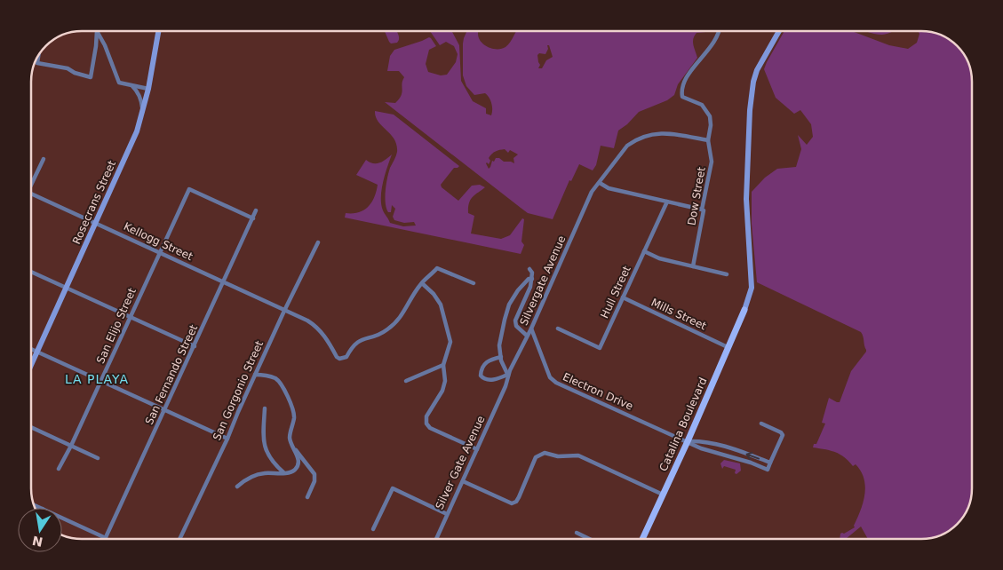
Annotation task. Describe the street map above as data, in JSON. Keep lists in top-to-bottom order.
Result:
{
  "streets": {
    "main road": ["Catalina Boulevard"],
    "street": [
      "Dow Street",
      "Rosecrans Street",
      "Kellogg Street",
      "Silvergate Avenue",
      "Hull Street",
      "Mills Street",
      "San Elijo Street",
      "San Fernando Street",
      "San Gorgonio Street",
      "Electron Drive",
      "Silver Gate Avenue"
    ]
  },
  "crossings": [
    ["Rosecrans Street", "Kellogg Street"],
    ["Kellogg Street", "San Elijo Street"],
    ["Kellogg Street", "San Fernando Street"],
    ["Kellogg Street", "San Gorgonio Street"],
    ["Silvergate Avenue", "Electron Drive"],
    ["Silvergate Avenue", "Silver Gate Avenue"],
    ["Hull Street", "Mills Street"],
    ["Mills Street", "Catalina Boulevard"],
    ["San Elijo Street", "San Fernando Street"],
    ["Electron Drive", "Catalina Boulevard"]
  ],
  "districts": ["LA PLAYA"],
  "north": "bottom"
}
